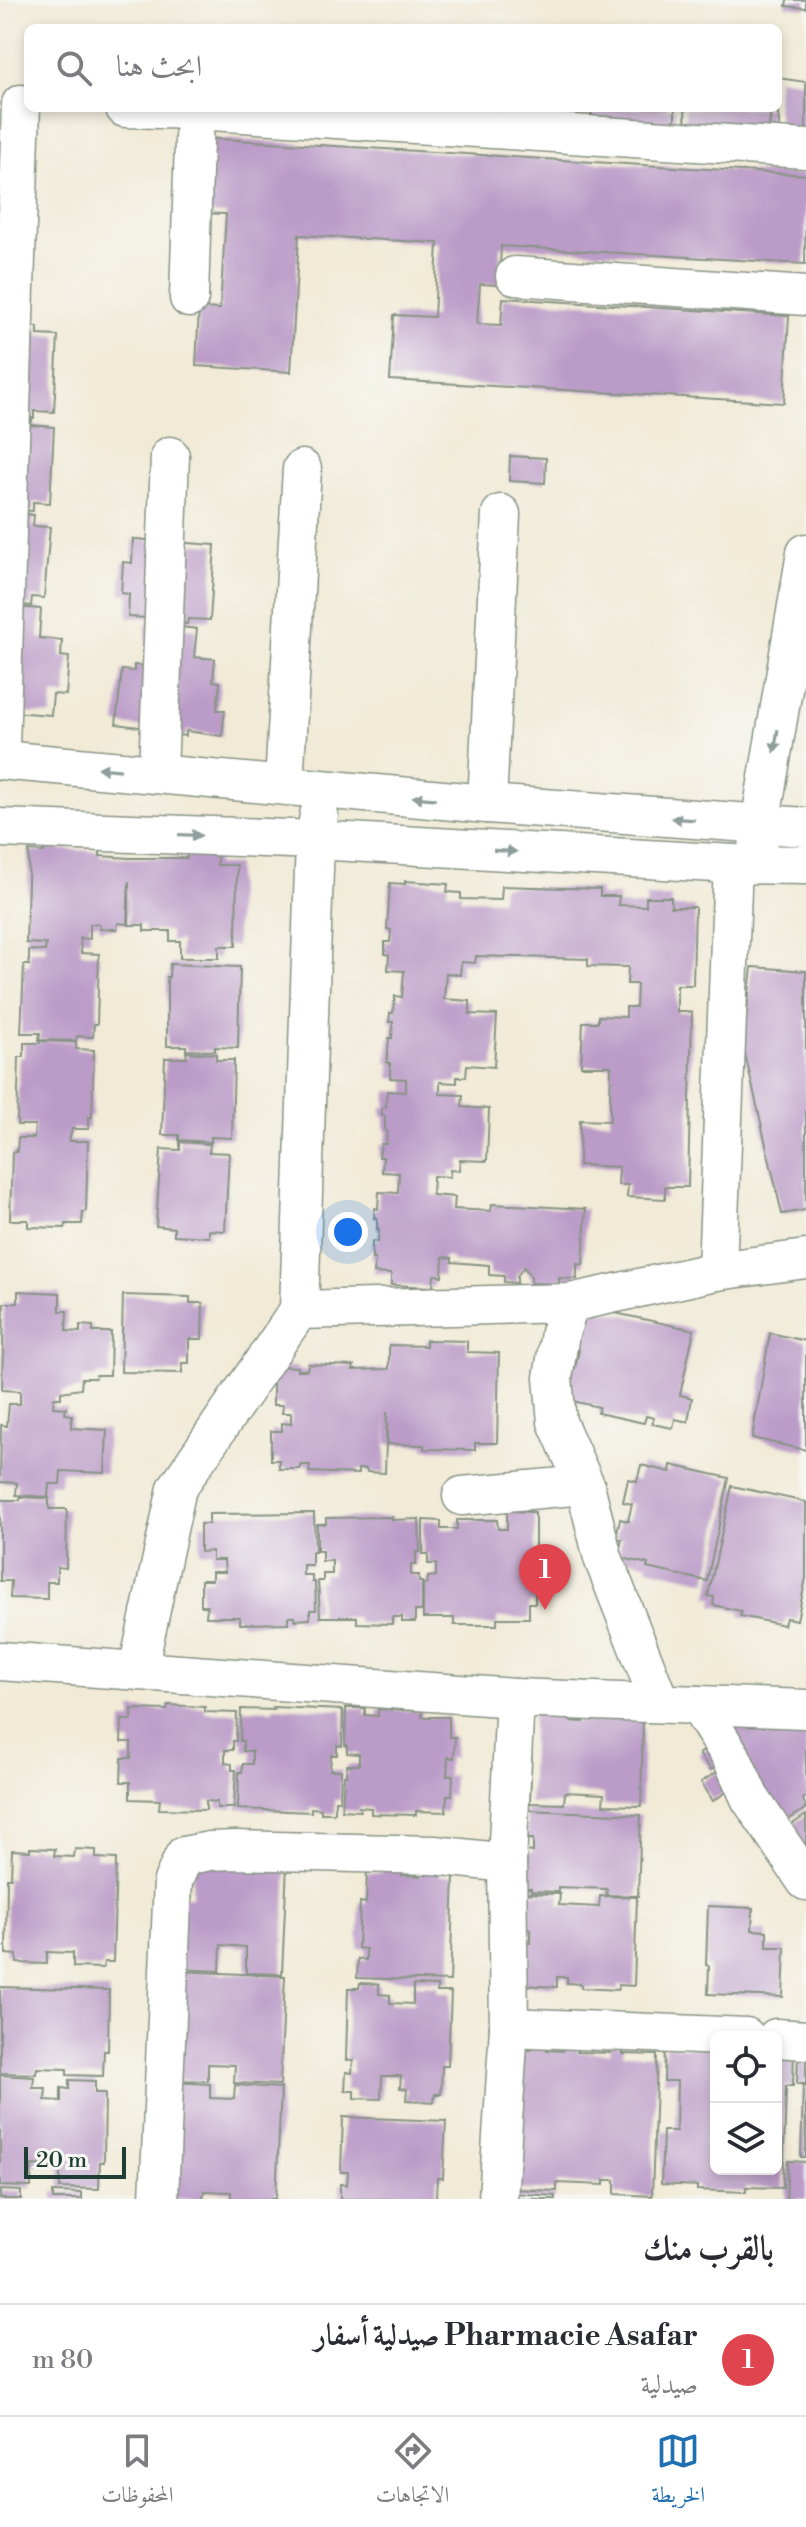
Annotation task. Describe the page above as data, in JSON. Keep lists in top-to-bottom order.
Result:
{
  "scale_bar": "20 m",
  "page": {
    "search": "ابحث هنا",
    "pins": "1",
    "scale": "20 m",
    "heading": "بالقرب منك",
    "list": [
      {
        "mark": "1",
        "name": "Pharmacie Asafar صيدلية أسفار",
        "note": "صيدلية",
        "value": "80 m"
      }
    ],
    "nav": ["الخريطة", "الاتجاهات", "المحفوظات"]
  }
}
